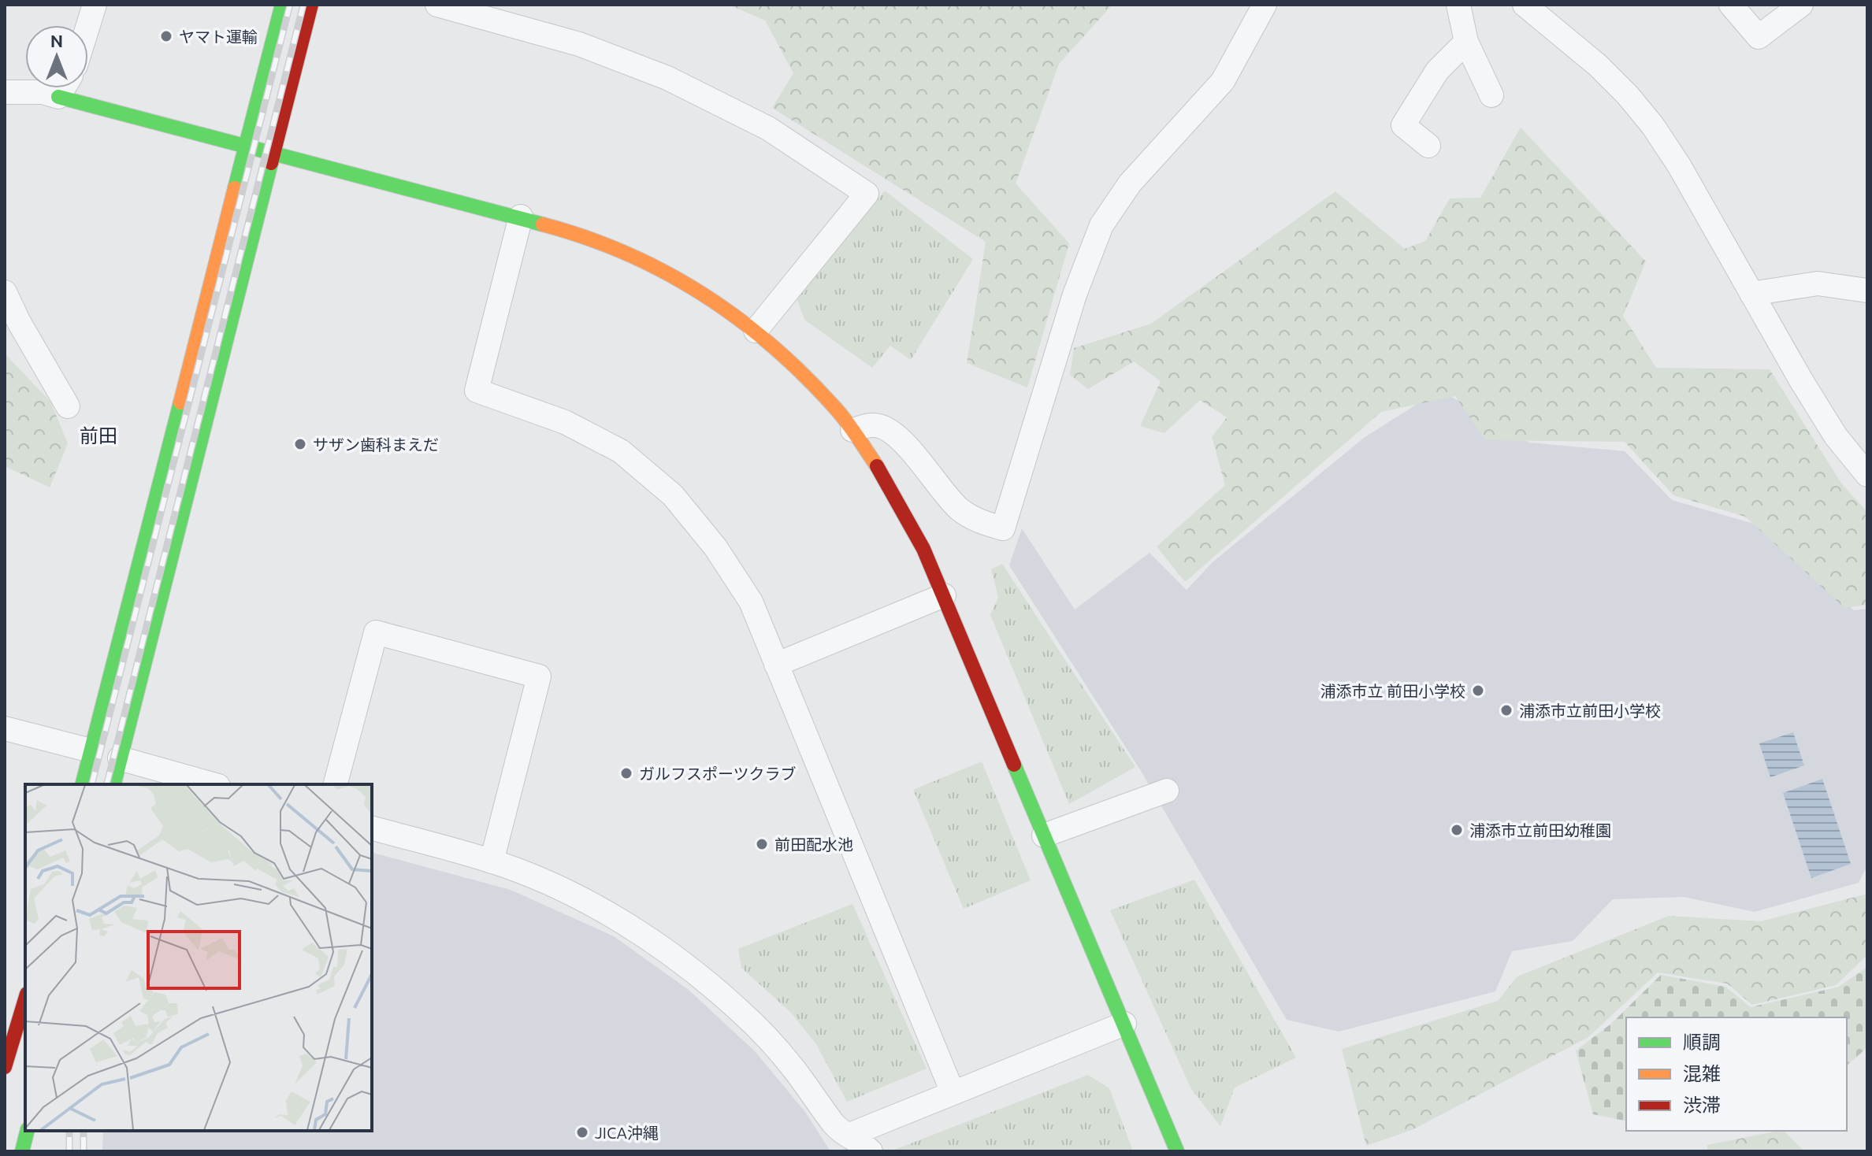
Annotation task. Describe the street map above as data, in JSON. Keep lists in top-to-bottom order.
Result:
{
  "districts": ["前田"],
  "places": [
    "ヤマト運輸",
    "サザン歯科まえだ",
    "浦添市立 前田小学校",
    "浦添市立前田小学校",
    "ガルフスポーツクラブ",
    "浦添市立前田幼稚園",
    "前田配水池",
    "JICA沖縄"
  ],
  "legend": ["順調", "混雑", "渋滞"],
  "north": "top"
}
